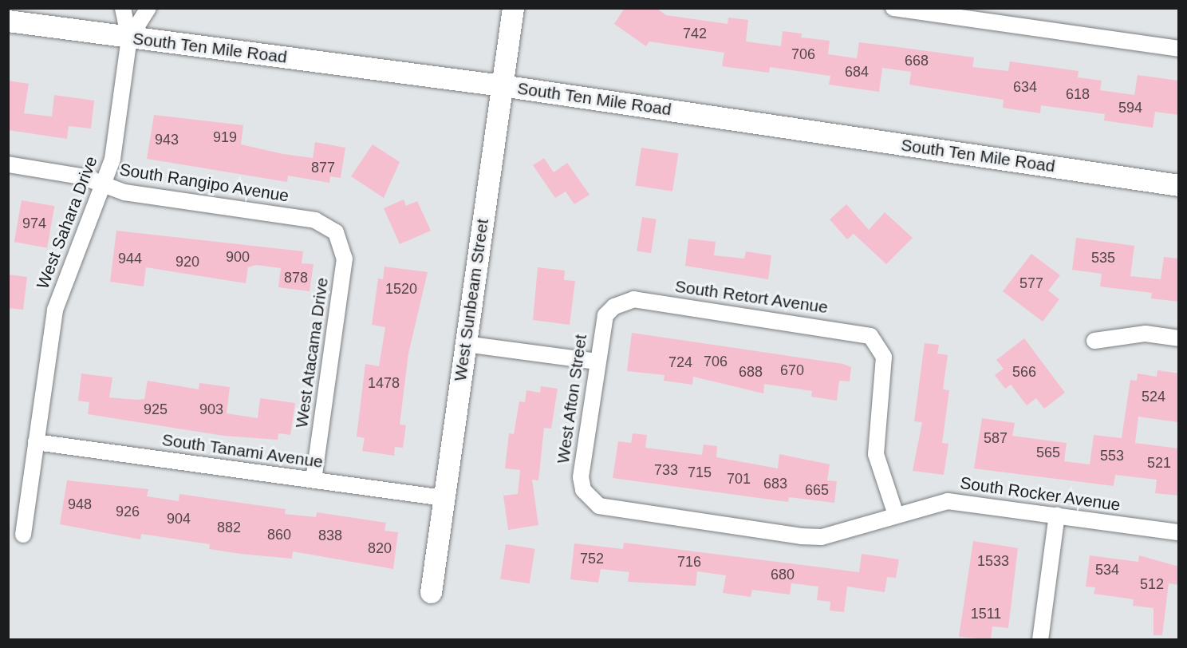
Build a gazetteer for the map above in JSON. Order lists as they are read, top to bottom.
{
  "streets": {
    "street": [
      "South Ten Mile Road",
      "South Rangipo Avenue",
      "West Sahara Drive",
      "South Retort Avenue",
      "West Sunbeam Street",
      "West Atacama Drive",
      "West Afton Street",
      "South Tanami Avenue",
      "South Rocker Avenue"
    ]
  },
  "crossings": [
    ["South Ten Mile Road", "West Sahara Drive"],
    ["South Ten Mile Road", "West Sunbeam Street"],
    ["South Rangipo Avenue", "West Sahara Drive"],
    ["South Rangipo Avenue", "West Atacama Drive"],
    ["West Sahara Drive", "South Tanami Avenue"],
    ["South Retort Avenue", "West Afton Street"],
    ["South Retort Avenue", "South Rocker Avenue"],
    ["West Sunbeam Street", "South Tanami Avenue"],
    ["West Atacama Drive", "South Tanami Avenue"],
    ["West Afton Street", "South Rocker Avenue"]
  ],
  "house_numbers": [
    "742",
    "706",
    "668",
    "684",
    "634",
    "618",
    "594",
    "919",
    "943",
    "877",
    "974",
    "900",
    "535",
    "944",
    "920",
    "878",
    "577",
    "1520",
    "706",
    "724",
    "670",
    "688",
    "566",
    "1478",
    "524",
    "925",
    "903",
    "587",
    "565",
    "553",
    "521",
    "733",
    "715",
    "701",
    "683",
    "665",
    "948",
    "926",
    "904",
    "882",
    "860",
    "838",
    "820",
    "752",
    "1533",
    "716",
    "534",
    "680",
    "512",
    "1511"
  ]
}
